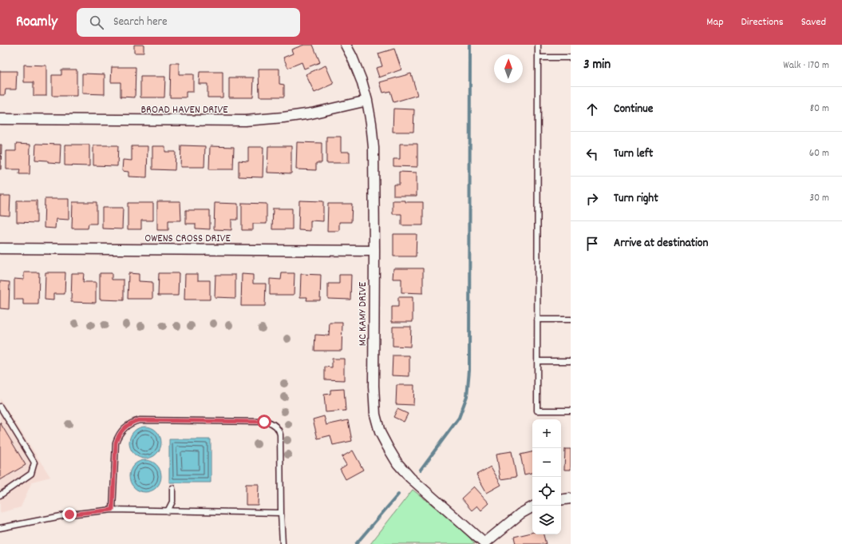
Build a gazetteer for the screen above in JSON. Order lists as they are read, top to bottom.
{
  "streets": {
    "street": ["BROAD HAVEN DRIVE", "OWENS CROSS DRIVE", "MC KAMY DRIVE"]
  },
  "crossings": [
    ["BROAD HAVEN DRIVE", "MC KAMY DRIVE"],
    ["OWENS CROSS DRIVE", "MC KAMY DRIVE"]
  ],
  "north": "top",
  "page": {
    "header": "Roamly",
    "search": "Search here",
    "nav": ["Map", "Directions", "Saved"],
    "heading": ["3 min", "Walk · 170 m"],
    "list": [
      ["Continue", "80 m"],
      ["Turn left", "60 m"],
      ["Turn right", "30 m"],
      "Arrive at destination"
    ],
    "map_buttons": ["+", "−"]
  }
}
